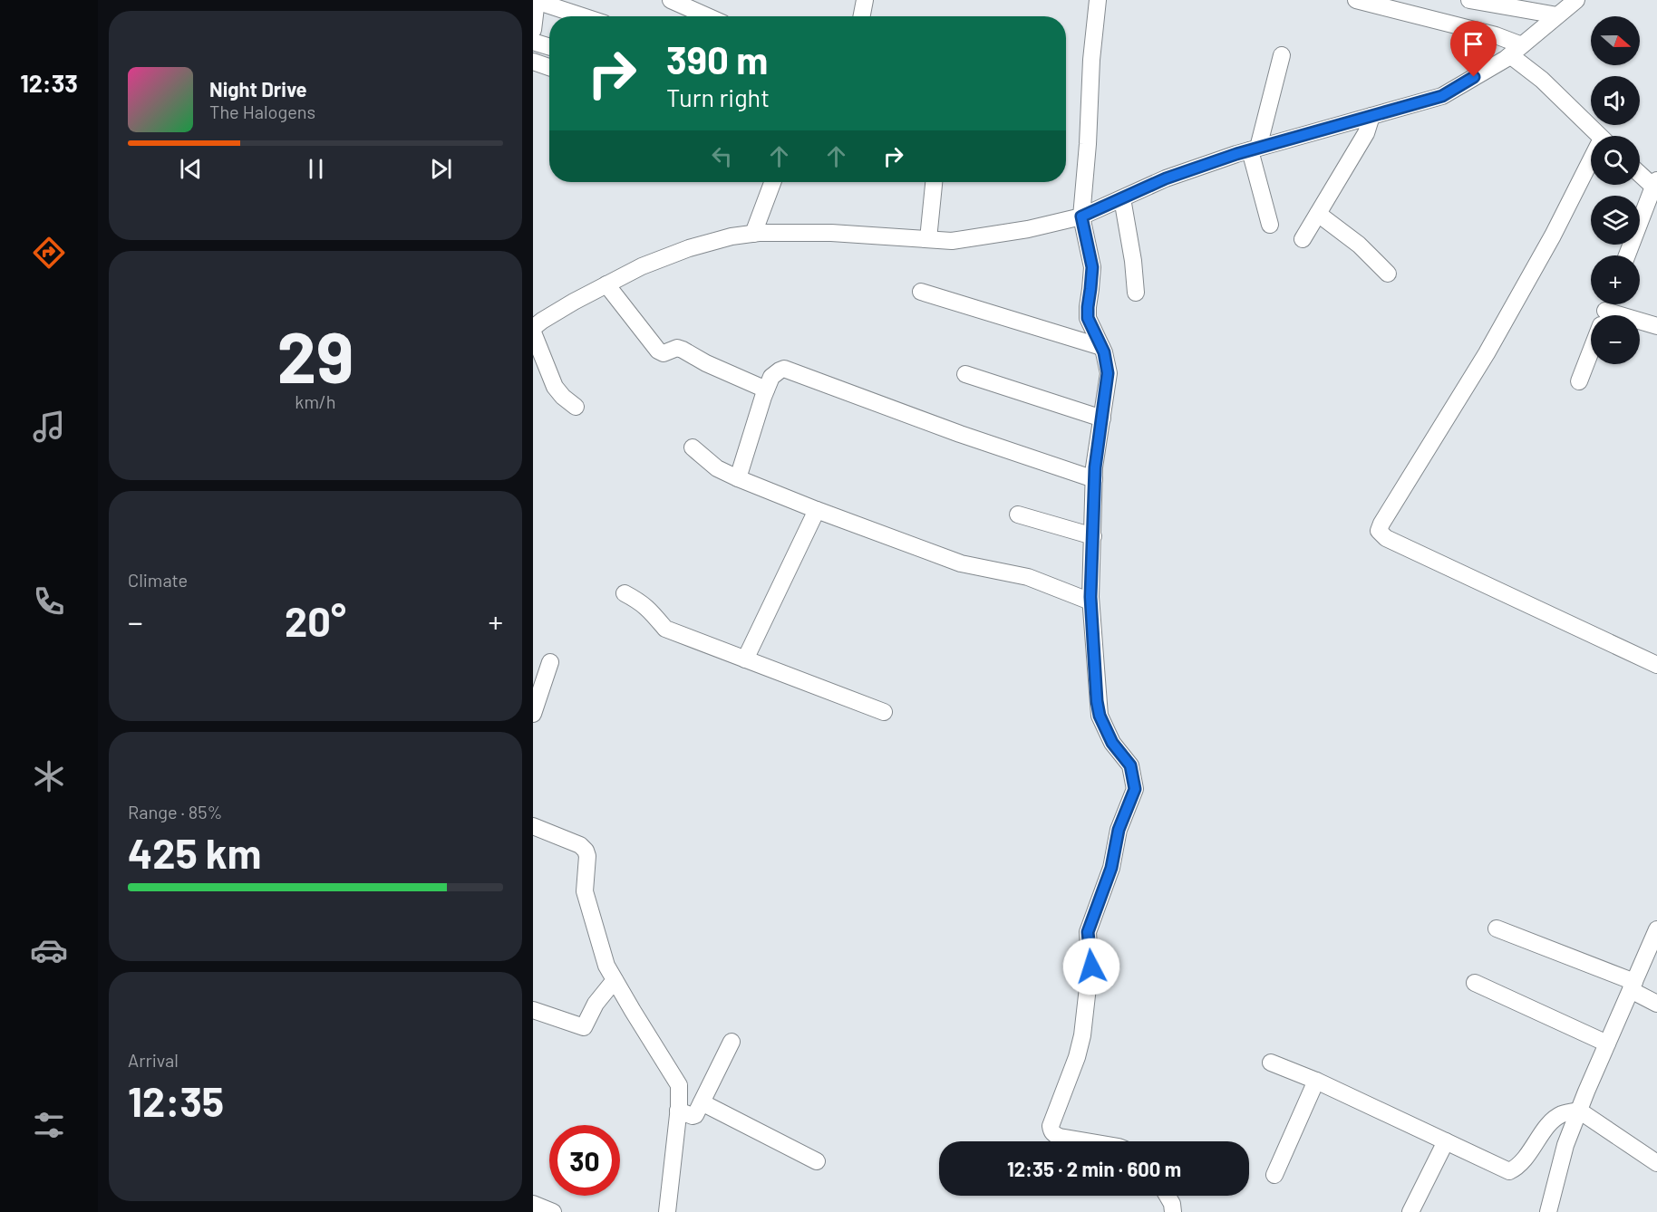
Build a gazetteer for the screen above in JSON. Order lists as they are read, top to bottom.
{
  "north": "right",
  "page": {
    "tabs": "12:33",
    "map_buttons": ["+", "−"],
    "turn": ["390 m", "Turn right"],
    "song": ["Night Drive", "The Halogens"],
    "tile": [
      ["29", "km/h"],
      "Climate",
      ["Range · 85%", "425 km"],
      ["Arrival", "12:35"]
    ],
    "heat": ["−", "20°", "+"],
    "limit": "30",
    "trip": "12:35 · 2 min · 600 m"
  }
}
